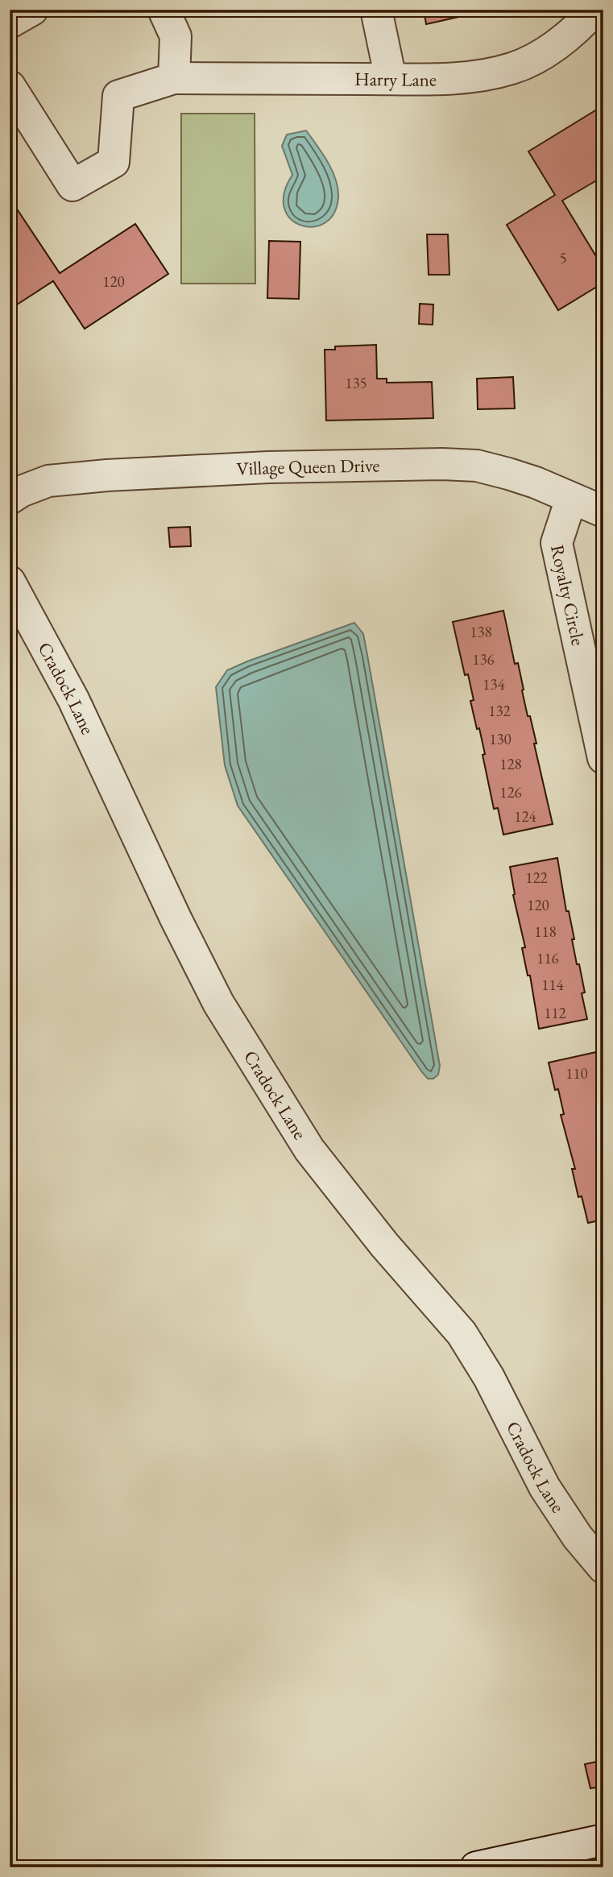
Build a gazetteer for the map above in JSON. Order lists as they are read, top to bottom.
{
  "streets": {
    "street": [
      "Harry Lane",
      "Village Queen Drive",
      "Royalty Circle",
      "Cradock Lane"
    ]
  },
  "crossings": [
    ["Village Queen Drive", "Royalty Circle"]
  ],
  "house_numbers": [
    "5",
    "120",
    "135",
    "138",
    "136",
    "134",
    "132",
    "130",
    "128",
    "126",
    "124",
    "122",
    "120",
    "118",
    "116",
    "114",
    "112",
    "110"
  ]
}
